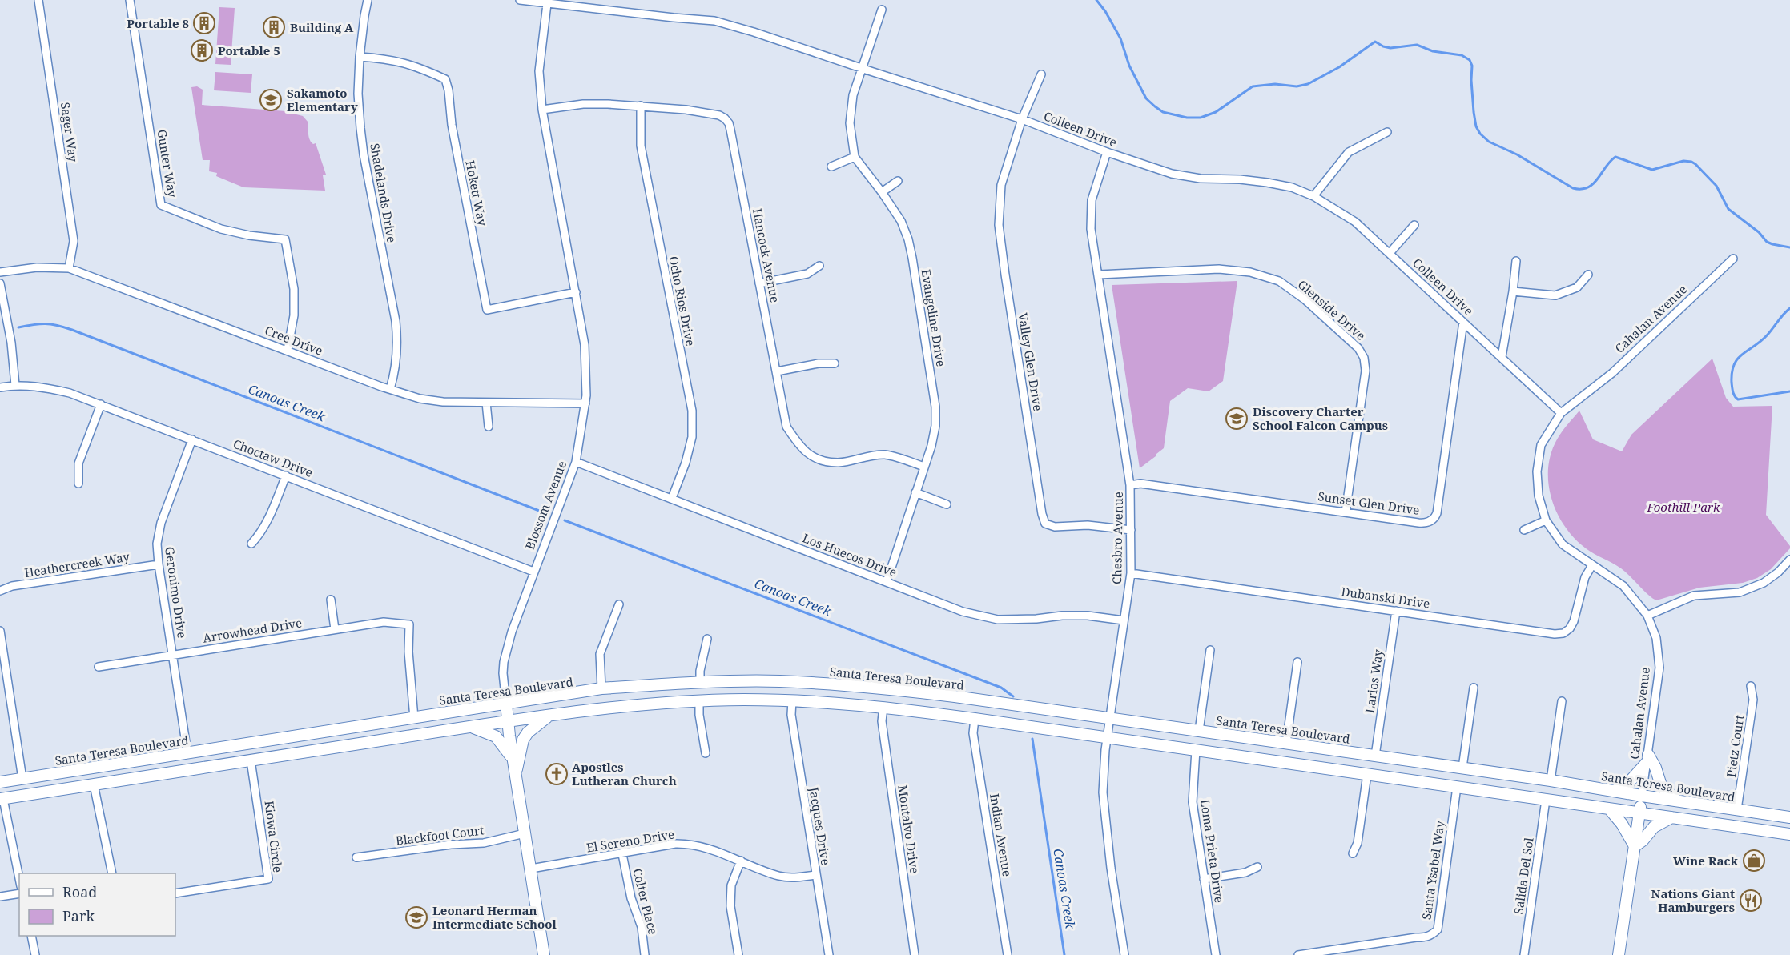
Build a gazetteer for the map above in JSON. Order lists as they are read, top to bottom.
{
  "streets": {
    "main road": ["Cahalan Avenue", "Blossom Avenue", "Santa Teresa Boulevard"],
    "street": [
      "Colleen Drive",
      "Sager Way",
      "Gunter Way",
      "Shadelands Drive",
      "Hokett Way",
      "Hancock Avenue",
      "Ocho Rios Drive",
      "Glenside Drive",
      "Evangeline Drive",
      "Cree Drive",
      "Valley Glen Drive",
      "Choctaw Drive",
      "Sunset Glen Drive",
      "Chesbro Avenue",
      "Los Huecos Drive",
      "Heathercreek Way",
      "Geronimo Drive",
      "Dubanski Drive",
      "Arrowhead Drive",
      "Larios Way",
      "Pietz Court",
      "Jacques Drive",
      "Montalvo Drive",
      "Blackfoot Court",
      "Indian Avenue",
      "Kiowa Circle",
      "El Sereno Drive",
      "Loma Prieta Drive",
      "Santa Ysabel Way",
      "Salida Del Sol",
      "Colter Place"
    ]
  },
  "crossings": [
    ["Colleen Drive", "Evangeline Drive"],
    ["Colleen Drive", "Cahalan Avenue"],
    ["Colleen Drive", "Valley Glen Drive"],
    ["Colleen Drive", "Sunset Glen Drive"],
    ["Colleen Drive", "Blossom Avenue"],
    ["Colleen Drive", "Chesbro Avenue"],
    ["Sager Way", "Cree Drive"],
    ["Gunter Way", "Cree Drive"],
    ["Shadelands Drive", "Hokett Way"],
    ["Shadelands Drive", "Cree Drive"],
    ["Hokett Way", "Blossom Avenue"],
    ["Hancock Avenue", "Ocho Rios Drive"],
    ["Hancock Avenue", "Evangeline Drive"],
    ["Hancock Avenue", "Blossom Avenue"],
    ["Ocho Rios Drive", "Los Huecos Drive"],
    ["Glenside Drive", "Sunset Glen Drive"],
    ["Glenside Drive", "Chesbro Avenue"],
    ["Evangeline Drive", "Los Huecos Drive"],
    ["Cahalan Avenue", "Dubanski Drive"],
    ["Cahalan Avenue", "Santa Teresa Boulevard"],
    ["Cree Drive", "Blossom Avenue"],
    ["Valley Glen Drive", "Chesbro Avenue"],
    ["Choctaw Drive", "Blossom Avenue"],
    ["Choctaw Drive", "Geronimo Drive"],
    ["Sunset Glen Drive", "Chesbro Avenue"],
    ["Blossom Avenue", "Los Huecos Drive"],
    ["Blossom Avenue", "Santa Teresa Boulevard"],
    ["Blossom Avenue", "Blackfoot Court"],
    ["Blossom Avenue", "El Sereno Drive"],
    ["Chesbro Avenue", "Los Huecos Drive"],
    ["Chesbro Avenue", "Dubanski Drive"],
    ["Chesbro Avenue", "Santa Teresa Boulevard"],
    ["Heathercreek Way", "Geronimo Drive"],
    ["Geronimo Drive", "Arrowhead Drive"],
    ["Geronimo Drive", "Santa Teresa Boulevard"],
    ["Dubanski Drive", "Larios Way"],
    ["Arrowhead Drive", "Santa Teresa Boulevard"],
    ["Santa Teresa Boulevard", "Larios Way"],
    ["Santa Teresa Boulevard", "Pietz Court"],
    ["Jacques Drive", "El Sereno Drive"],
    ["El Sereno Drive", "Colter Place"]
  ],
  "water": ["Canoas Creek"],
  "parks": ["Foothill Park"],
  "places": {
    "building": ["Portable 8", "Building A", "Portable 5"],
    "school or university": ["Sakamoto Elementary", "Discovery Charter School Falcon Campus", "Leonard Herman Intermediate School"],
    "church": ["Apostles Lutheran Church"],
    "shop": ["Wine Rack"],
    "restaurant": ["Nations Giant Hamburgers"]
  },
  "legend": ["Road", "Park"]
}
